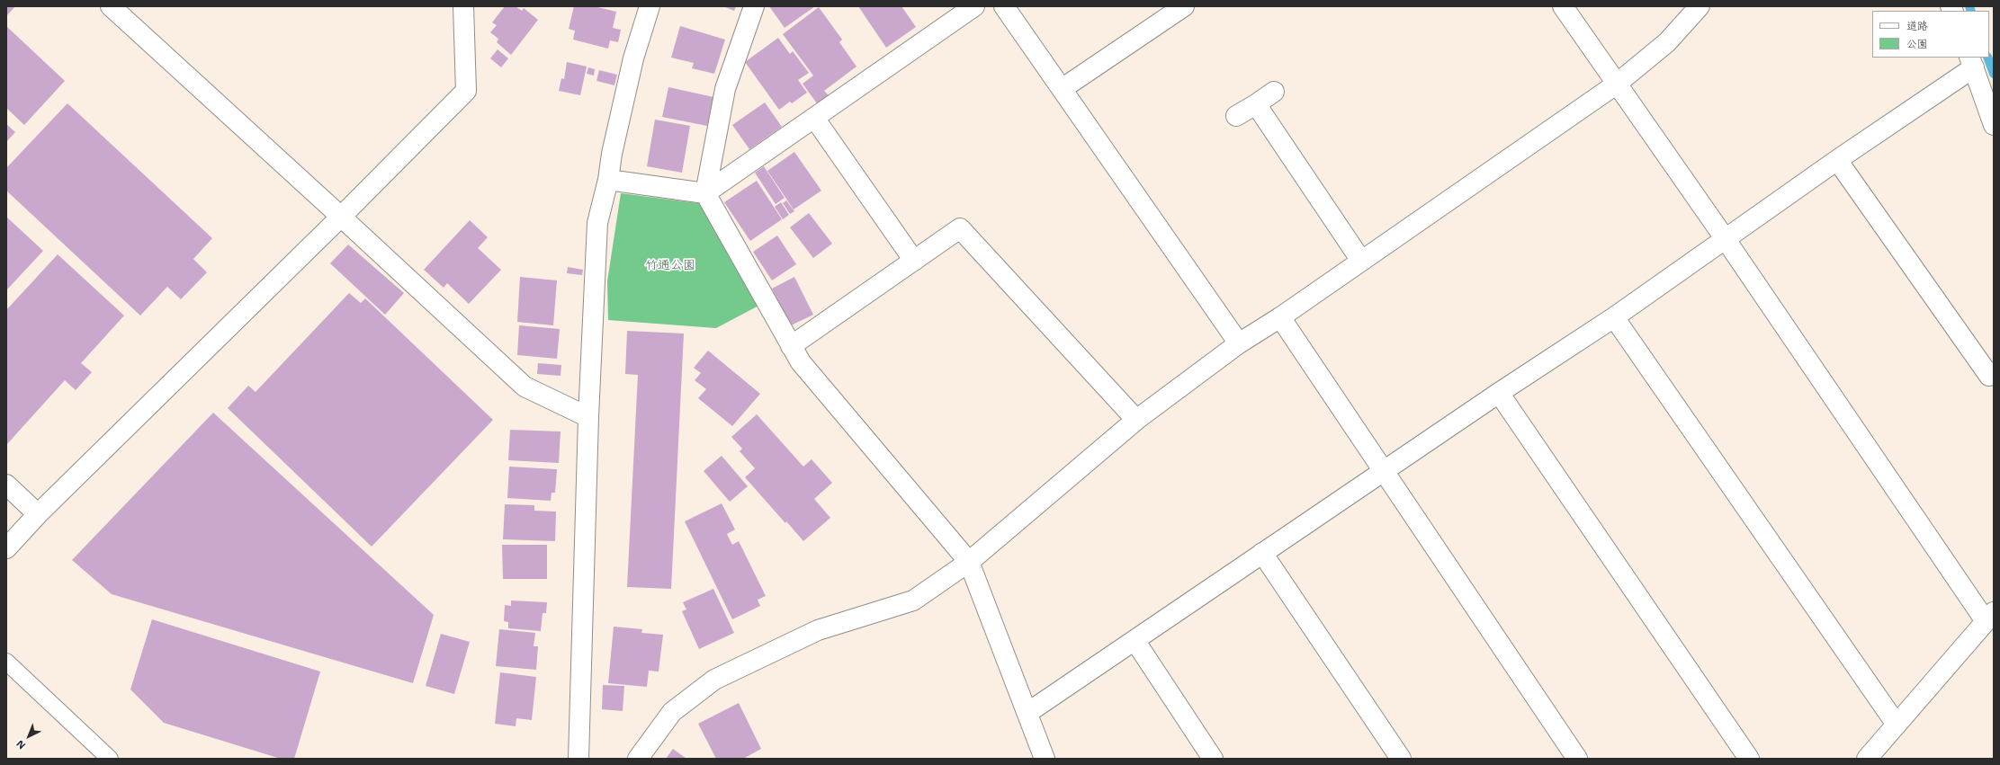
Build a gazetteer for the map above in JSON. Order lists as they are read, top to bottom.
{
  "parks": ["竹通公園"],
  "legend": ["道路", "公園"],
  "north": "bottom left"
}
